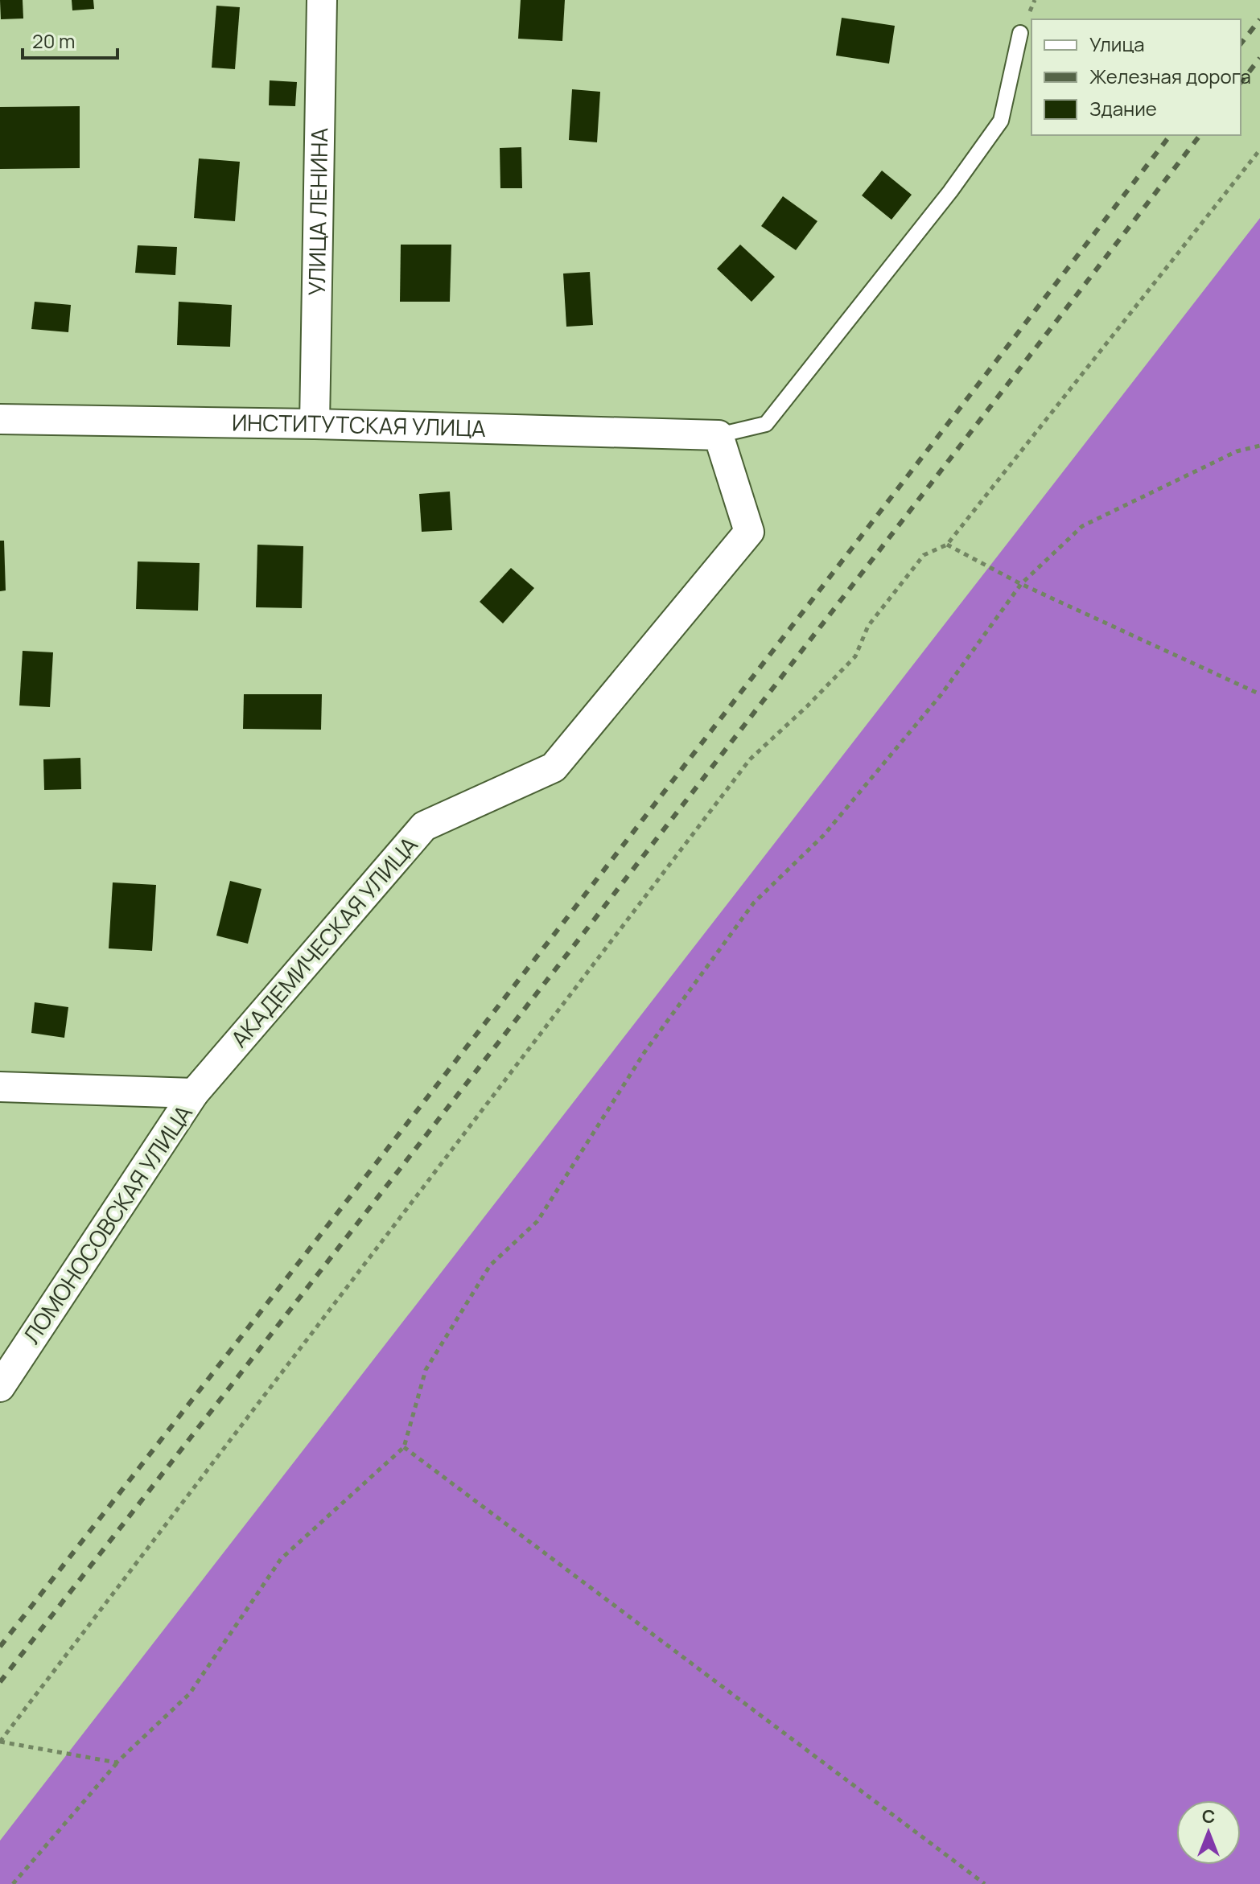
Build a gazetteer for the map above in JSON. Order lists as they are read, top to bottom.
{
  "streets": {
    "street": [
      "УЛИЦА ЛЕНИНА",
      "ИНСТИТУТСКАЯ УЛИЦА",
      "АКАДЕМИЧЕСКАЯ УЛИЦА",
      "ЛОМОНОСОВСКАЯ УЛИЦА"
    ]
  },
  "crossings": [
    ["УЛИЦА ЛЕНИНА", "ИНСТИТУТСКАЯ УЛИЦА"],
    ["ИНСТИТУТСКАЯ УЛИЦА", "АКАДЕМИЧЕСКАЯ УЛИЦА"],
    ["АКАДЕМИЧЕСКАЯ УЛИЦА", "ЛОМОНОСОВСКАЯ УЛИЦА"]
  ],
  "legend": ["Улица", "Железная дорога", "Здание"],
  "scale_bar": "20 m",
  "north": "top"
}
